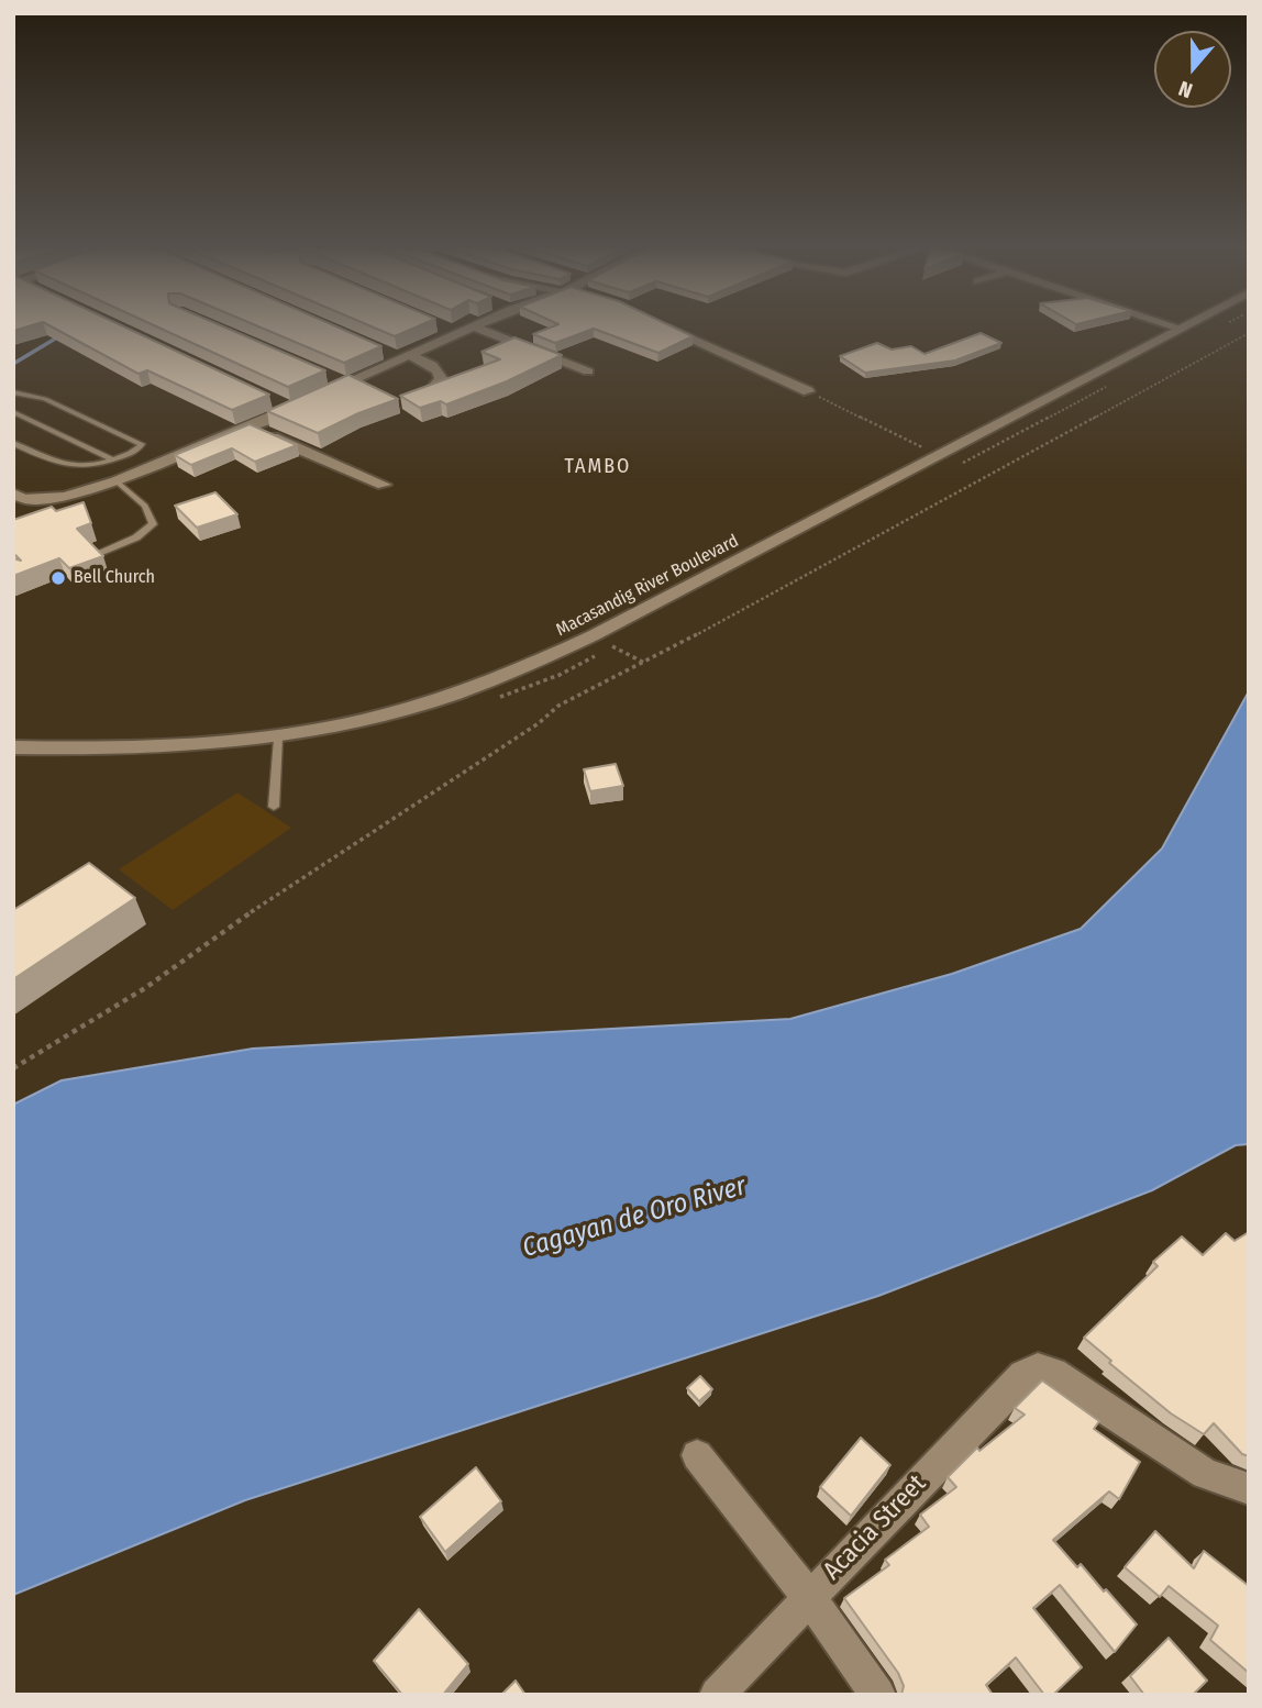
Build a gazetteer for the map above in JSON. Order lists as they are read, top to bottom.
{
  "streets": {
    "street": ["Macasandig River Boulevard", "Acacia Street"]
  },
  "districts": ["TAMBO"],
  "water": ["Cagayan de Oro River"],
  "places": ["Bell Church"],
  "north": "bottom"
}
